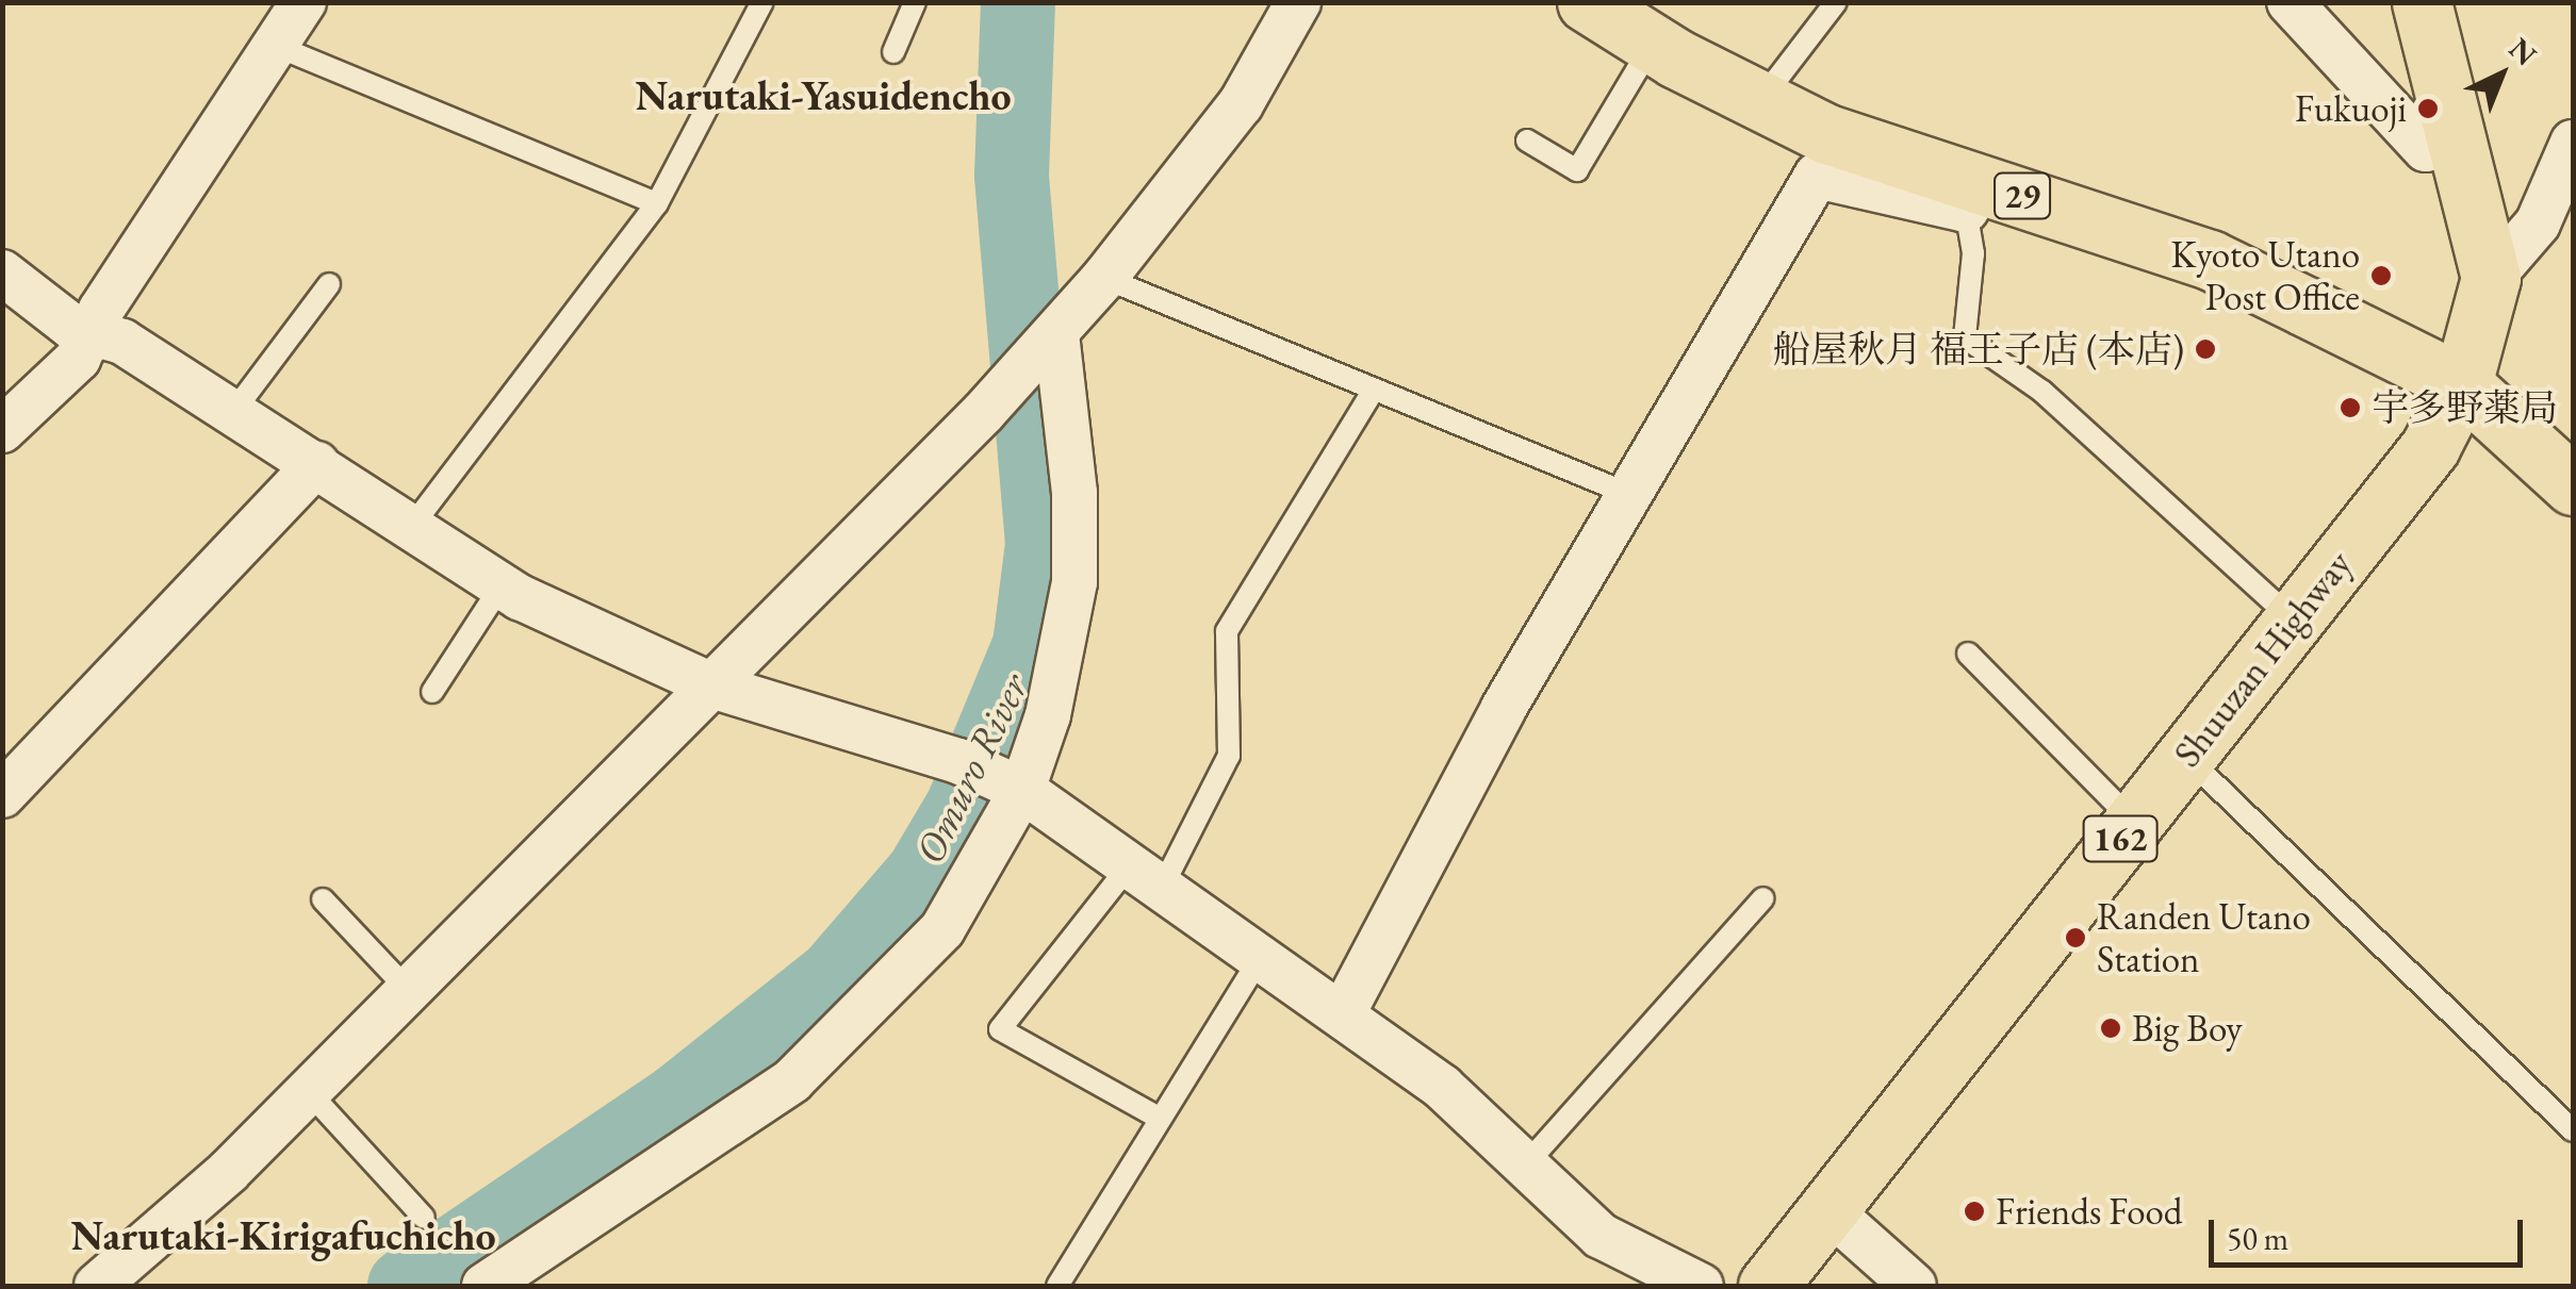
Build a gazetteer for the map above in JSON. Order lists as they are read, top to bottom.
{
  "streets": {
    "main road": ["29", "Shuuzan Highway", "162"]
  },
  "crossings": [
    ["29", "Shuuzan Highway"]
  ],
  "districts": ["Narutaki-Yasuidencho", "Narutaki-Kirigafuchicho"],
  "water": ["Omuro River"],
  "places": [
    "Fukuoji",
    "Kyoto Utano Post Office",
    "船屋秋月 福王子店 (本店)",
    "宇多野薬局",
    "Randen Utano Station",
    "Big Boy",
    "Friends Food"
  ],
  "scale_bar": "50 m",
  "north": "top right"
}
